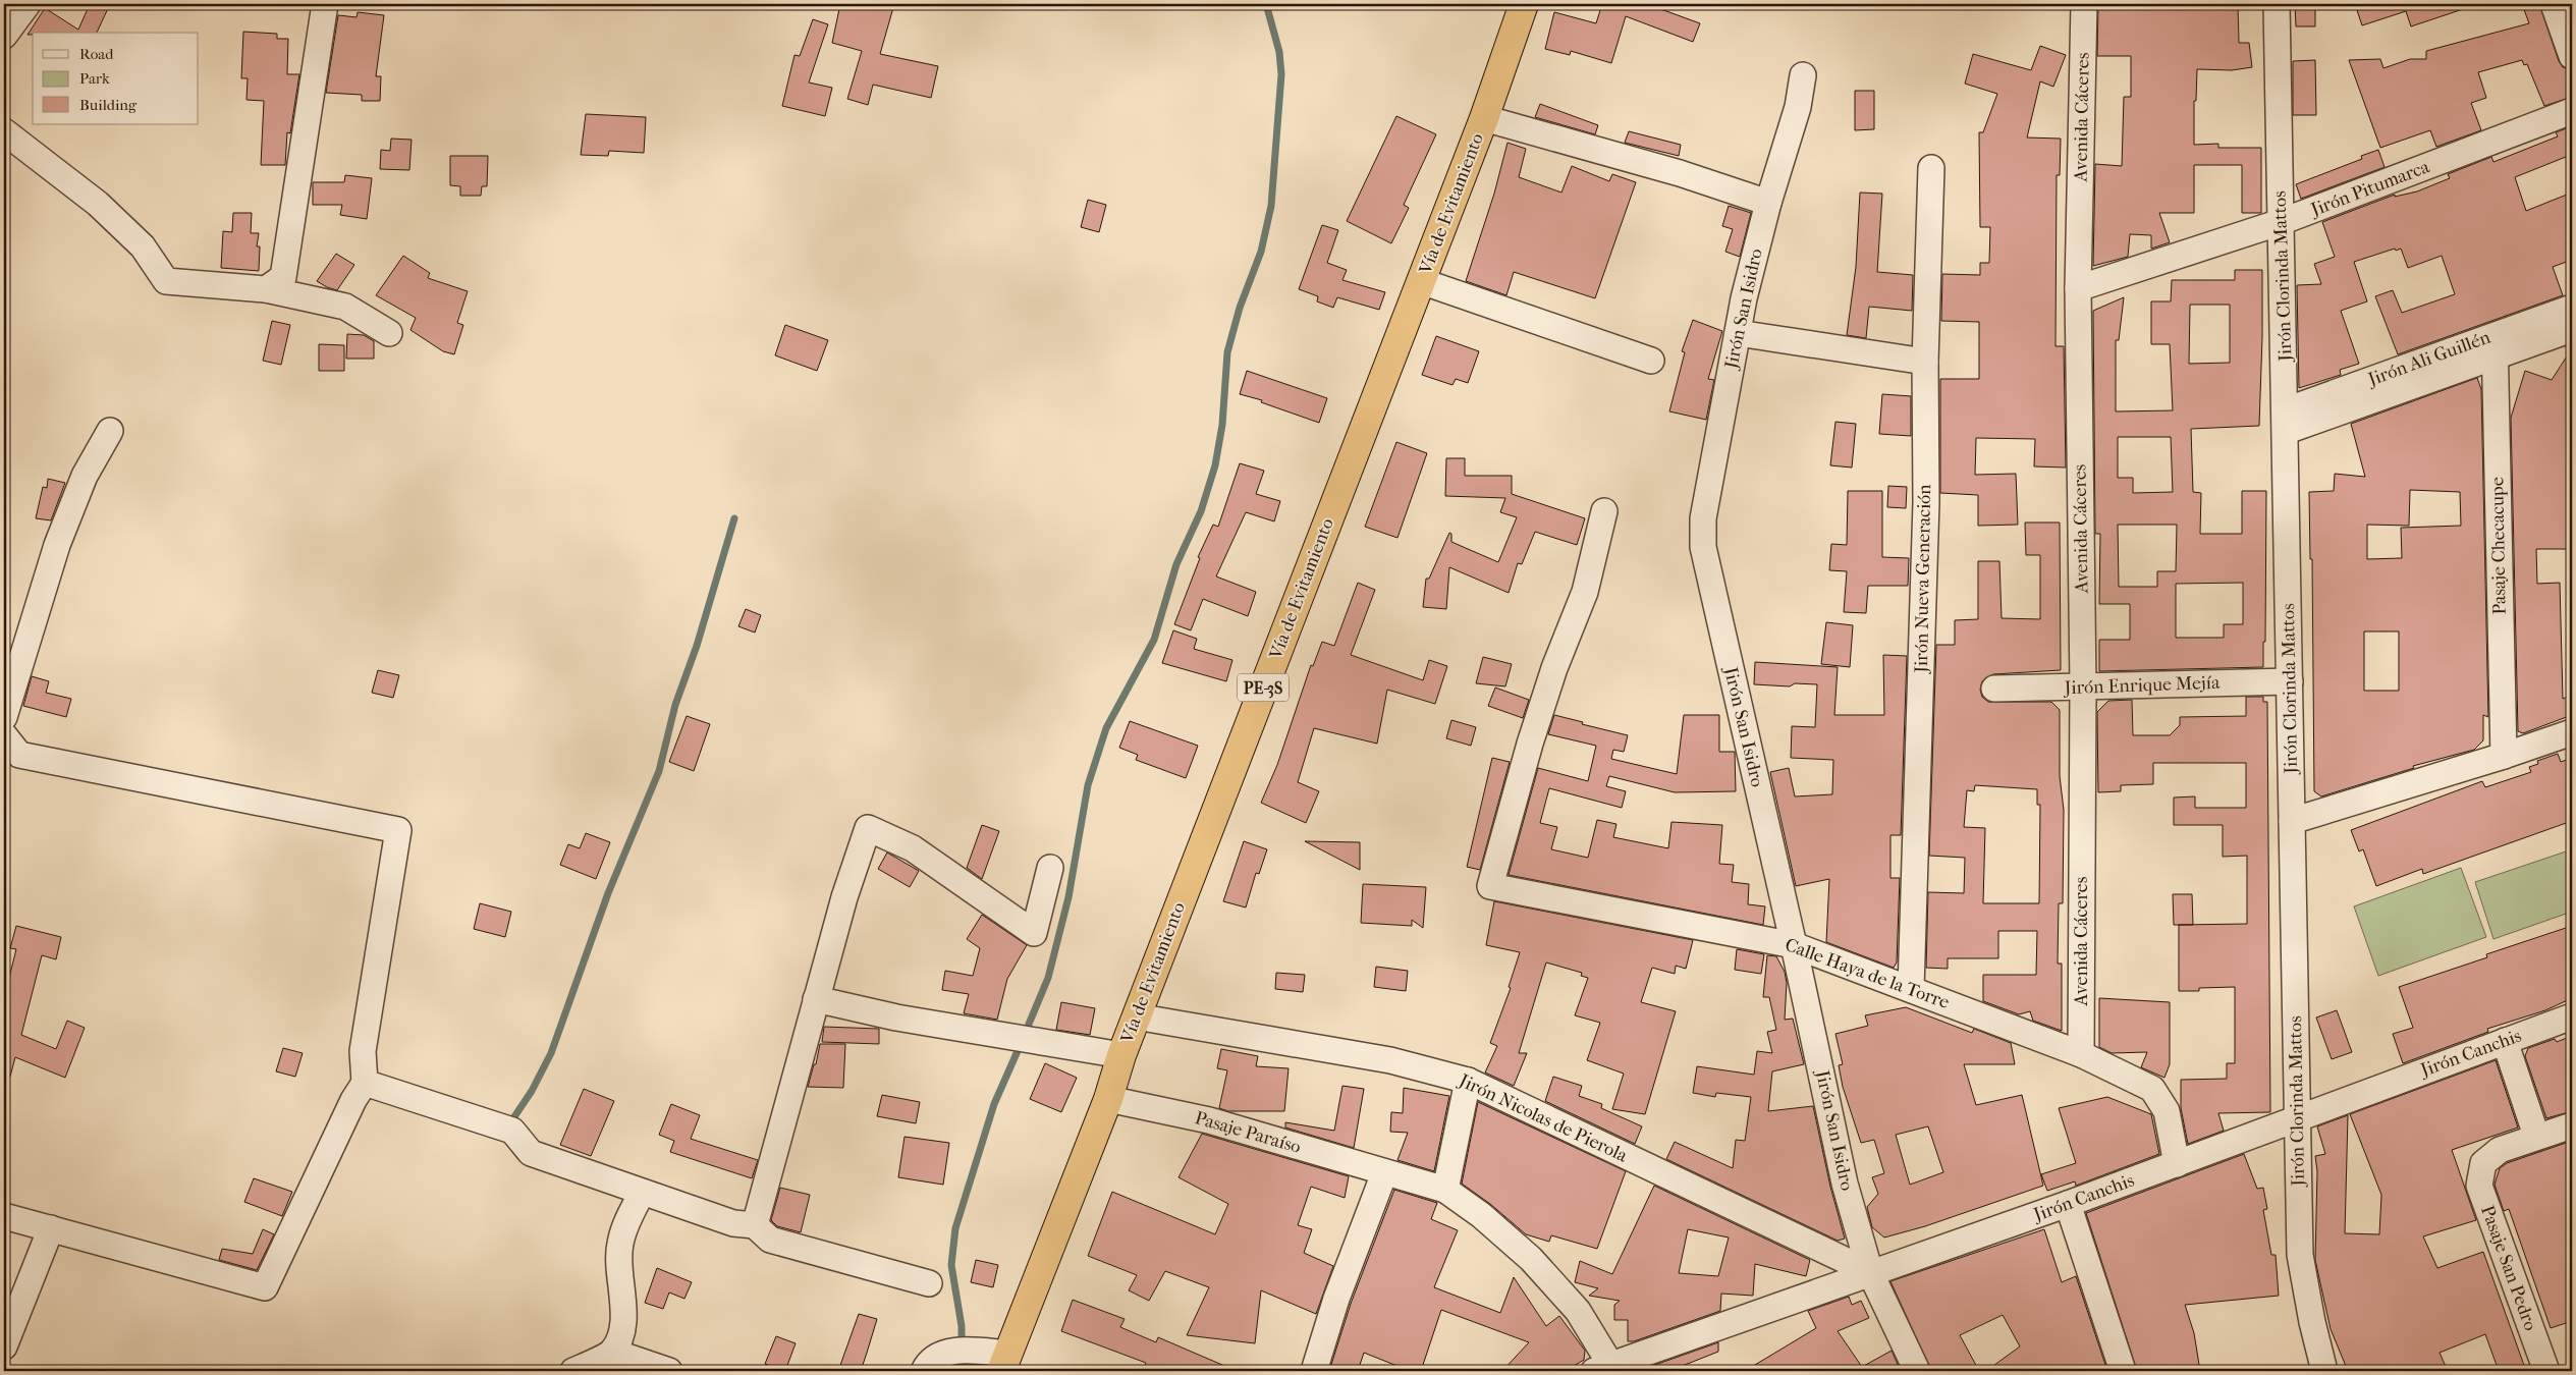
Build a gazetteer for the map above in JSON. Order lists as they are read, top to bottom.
{
  "streets": {
    "highway": ["Vía de Evitamiento", "PE-3S"],
    "street": [
      "Avenida Cáceres",
      "Jirón Pitumarca",
      "Jirón Clorinda Mattos",
      "Jirón San Isidro",
      "Jirón Ali Guillén",
      "Pasaje Checacupe",
      "Jirón Nueva Generación",
      "Jirón Enrique Mejía",
      "Calle Haya de la Torre",
      "Jirón Canchis",
      "Jirón Nicolas de Pierola",
      "Pasaje Paraíso",
      "Pasaje San Pedro"
    ]
  },
  "crossings": [
    ["Avenida Cáceres", "Jirón Pitumarca"],
    ["Avenida Cáceres", "Jirón Enrique Mejía"],
    ["Avenida Cáceres", "Calle Haya de la Torre"],
    ["Jirón Pitumarca", "Jirón Clorinda Mattos"],
    ["Vía de Evitamiento", "Jirón Nicolas de Pierola"],
    ["Vía de Evitamiento", "Pasaje Paraíso"],
    ["Jirón Clorinda Mattos", "Jirón Ali Guillén"],
    ["Jirón Clorinda Mattos", "Jirón Enrique Mejía"],
    ["Jirón Clorinda Mattos", "Jirón Canchis"],
    ["Jirón San Isidro", "Calle Haya de la Torre"],
    ["Jirón San Isidro", "Jirón Canchis"],
    ["Jirón San Isidro", "Jirón Nicolas de Pierola"],
    ["Jirón Ali Guillén", "Pasaje Checacupe"],
    ["Jirón Nueva Generación", "Calle Haya de la Torre"],
    ["Calle Haya de la Torre", "Jirón Canchis"],
    ["Jirón Canchis", "Jirón Nicolas de Pierola"]
  ],
  "legend": ["Road", "Park", "Building"]
}
